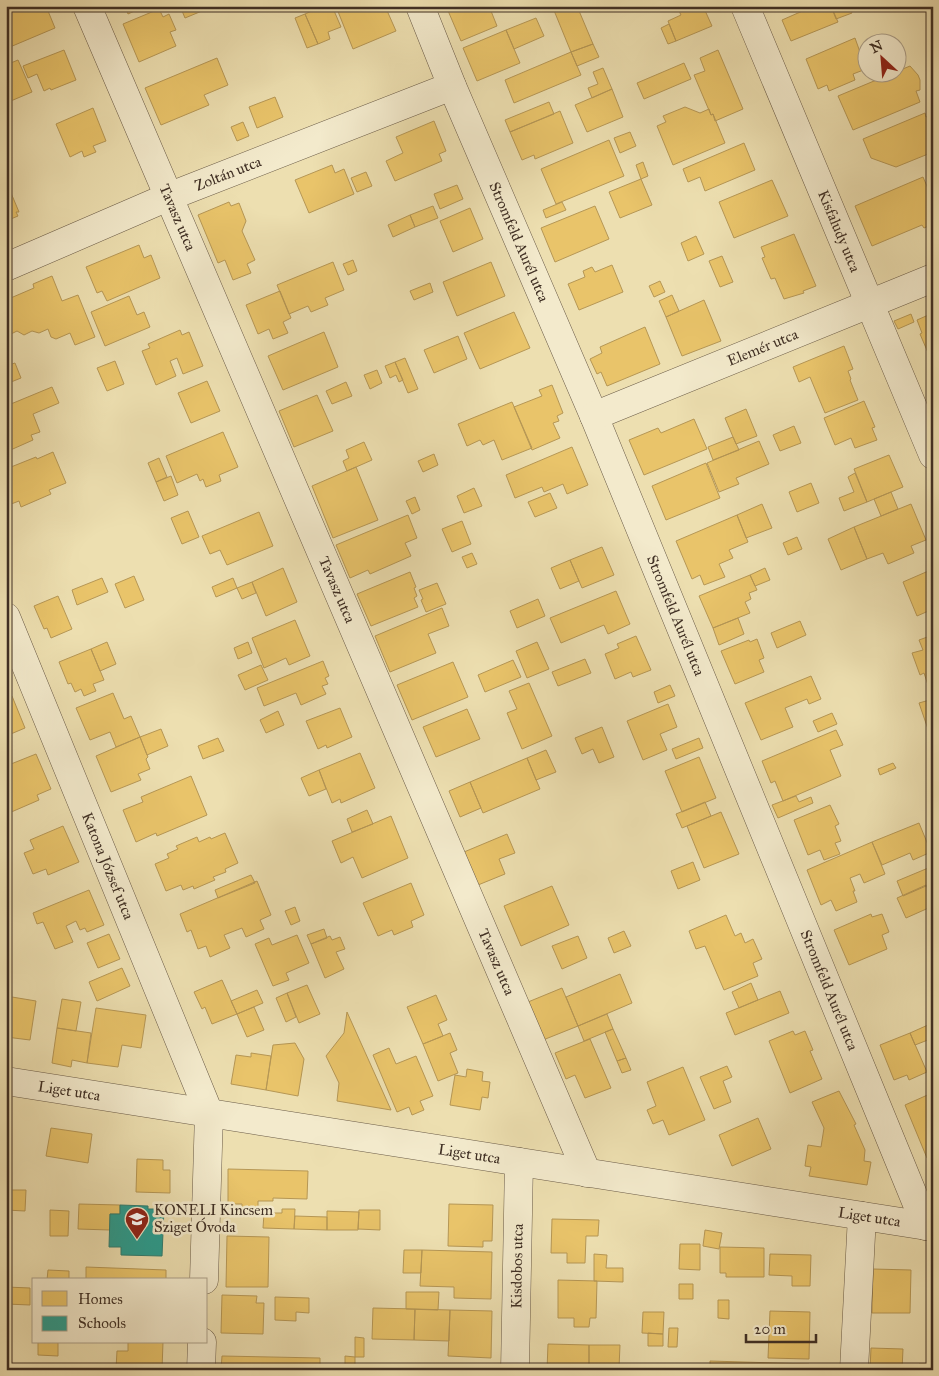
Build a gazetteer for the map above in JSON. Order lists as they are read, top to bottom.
{
  "streets": {
    "street": [
      "Zoltán utca",
      "Tavasz utca",
      "Kisfaludy utca",
      "Stromfeld Aurél utca",
      "Elemér utca",
      "Katona József utca",
      "Liget utca",
      "Kisdobos utca"
    ]
  },
  "crossings": [
    ["Zoltán utca", "Tavasz utca"],
    ["Zoltán utca", "Stromfeld Aurél utca"],
    ["Tavasz utca", "Liget utca"],
    ["Kisfaludy utca", "Elemér utca"],
    ["Stromfeld Aurél utca", "Elemér utca"],
    ["Stromfeld Aurél utca", "Liget utca"],
    ["Katona József utca", "Liget utca"],
    ["Liget utca", "Kisdobos utca"]
  ],
  "places": {
    "school or university": ["KONELI Kincsem Sziget Óvoda"]
  },
  "legend": ["Homes", "Schools"],
  "scale_bar": "20 m",
  "north": "top left"
}
